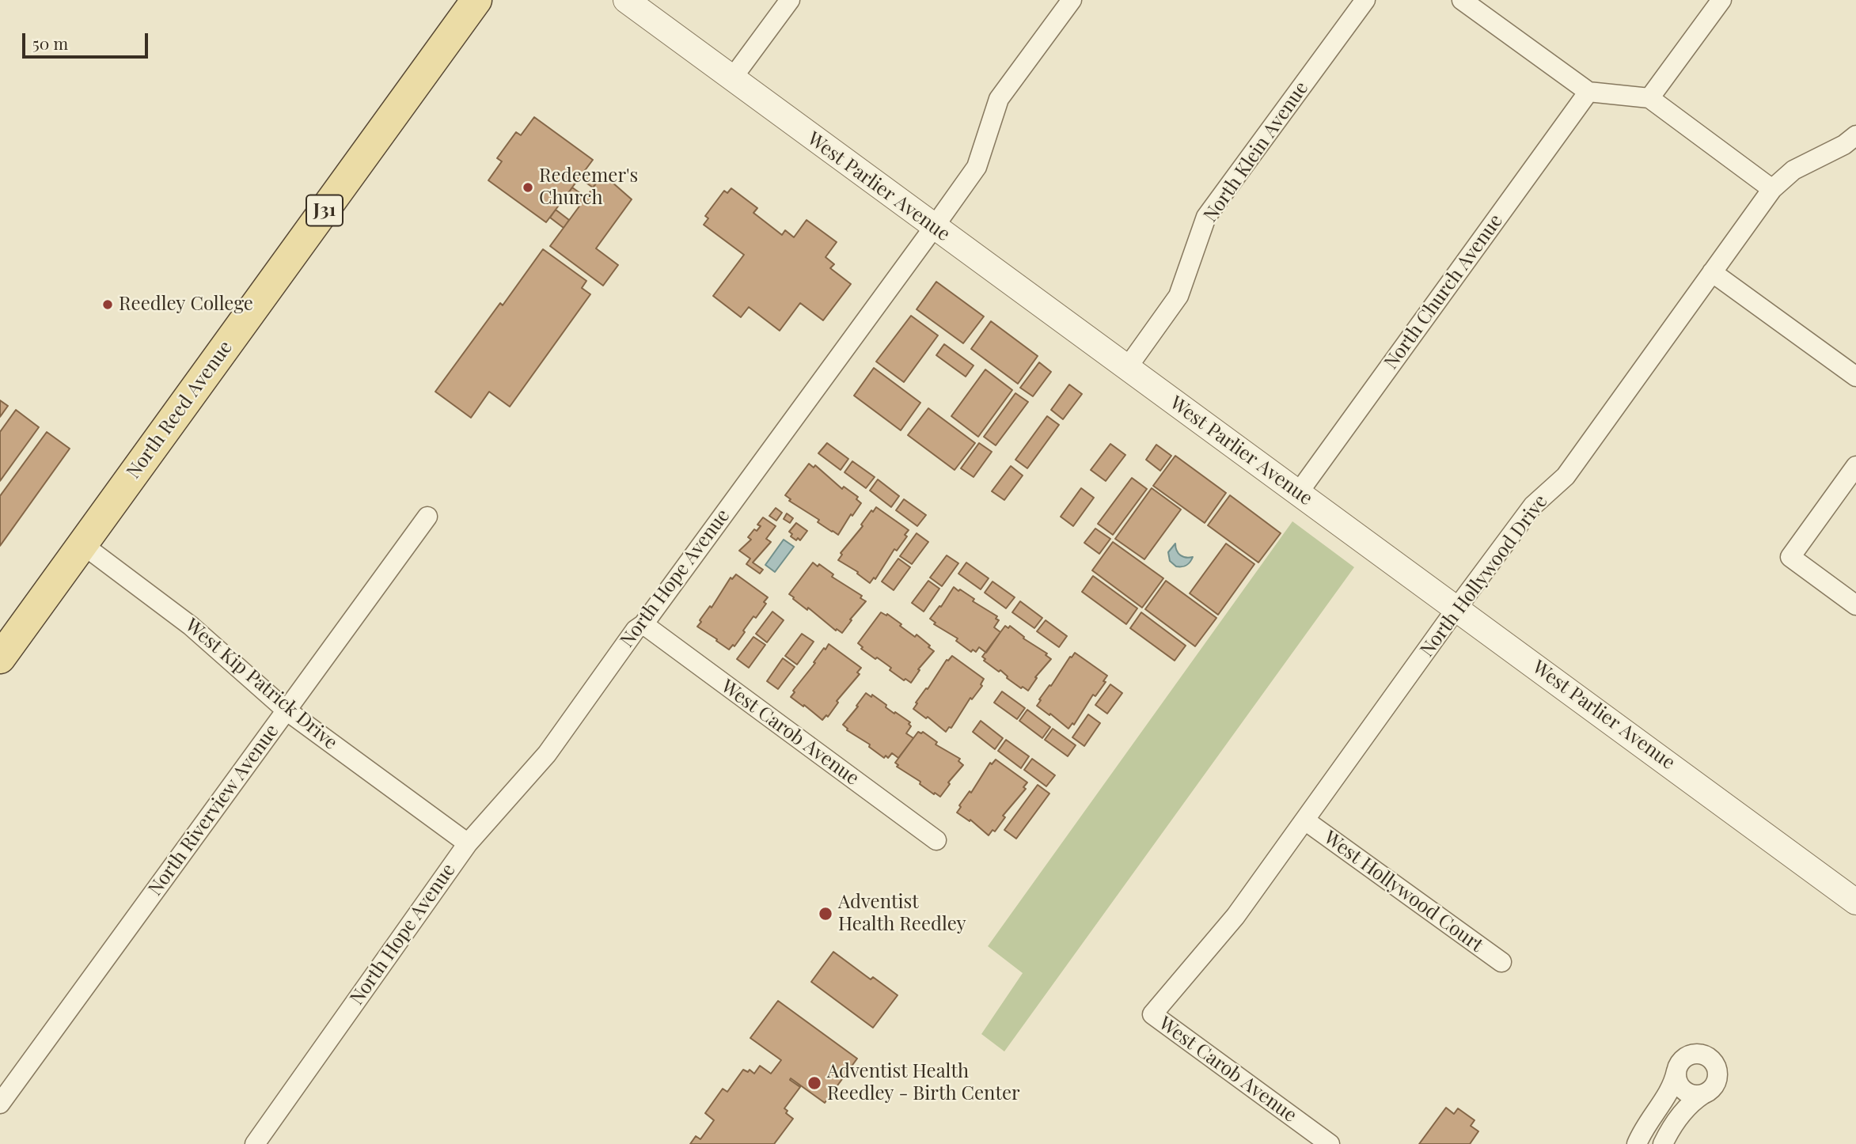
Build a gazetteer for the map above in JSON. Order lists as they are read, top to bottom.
{
  "streets": {
    "main road": ["J31", "North Reed Avenue"],
    "street": [
      "North Klein Avenue",
      "West Parlier Avenue",
      "North Church Avenue",
      "North Hollywood Drive",
      "North Hope Avenue",
      "West Kip Patrick Drive",
      "West Carob Avenue",
      "North Riverview Avenue",
      "West Hollywood Court"
    ]
  },
  "crossings": [
    ["North Klein Avenue", "West Parlier Avenue"],
    ["West Parlier Avenue", "North Church Avenue"],
    ["West Parlier Avenue", "North Hollywood Drive"],
    ["West Parlier Avenue", "North Hope Avenue"],
    ["North Reed Avenue", "West Kip Patrick Drive"],
    ["North Hollywood Drive", "West Carob Avenue"],
    ["North Hollywood Drive", "West Hollywood Court"],
    ["North Hope Avenue", "West Kip Patrick Drive"],
    ["North Hope Avenue", "West Carob Avenue"],
    ["West Kip Patrick Drive", "North Riverview Avenue"]
  ],
  "places": [
    "Redeemer's Church",
    "Reedley College",
    "Adventist Health Reedley",
    "Adventist Health Reedley - Birth Center"
  ],
  "scale_bar": "50 m"
}
